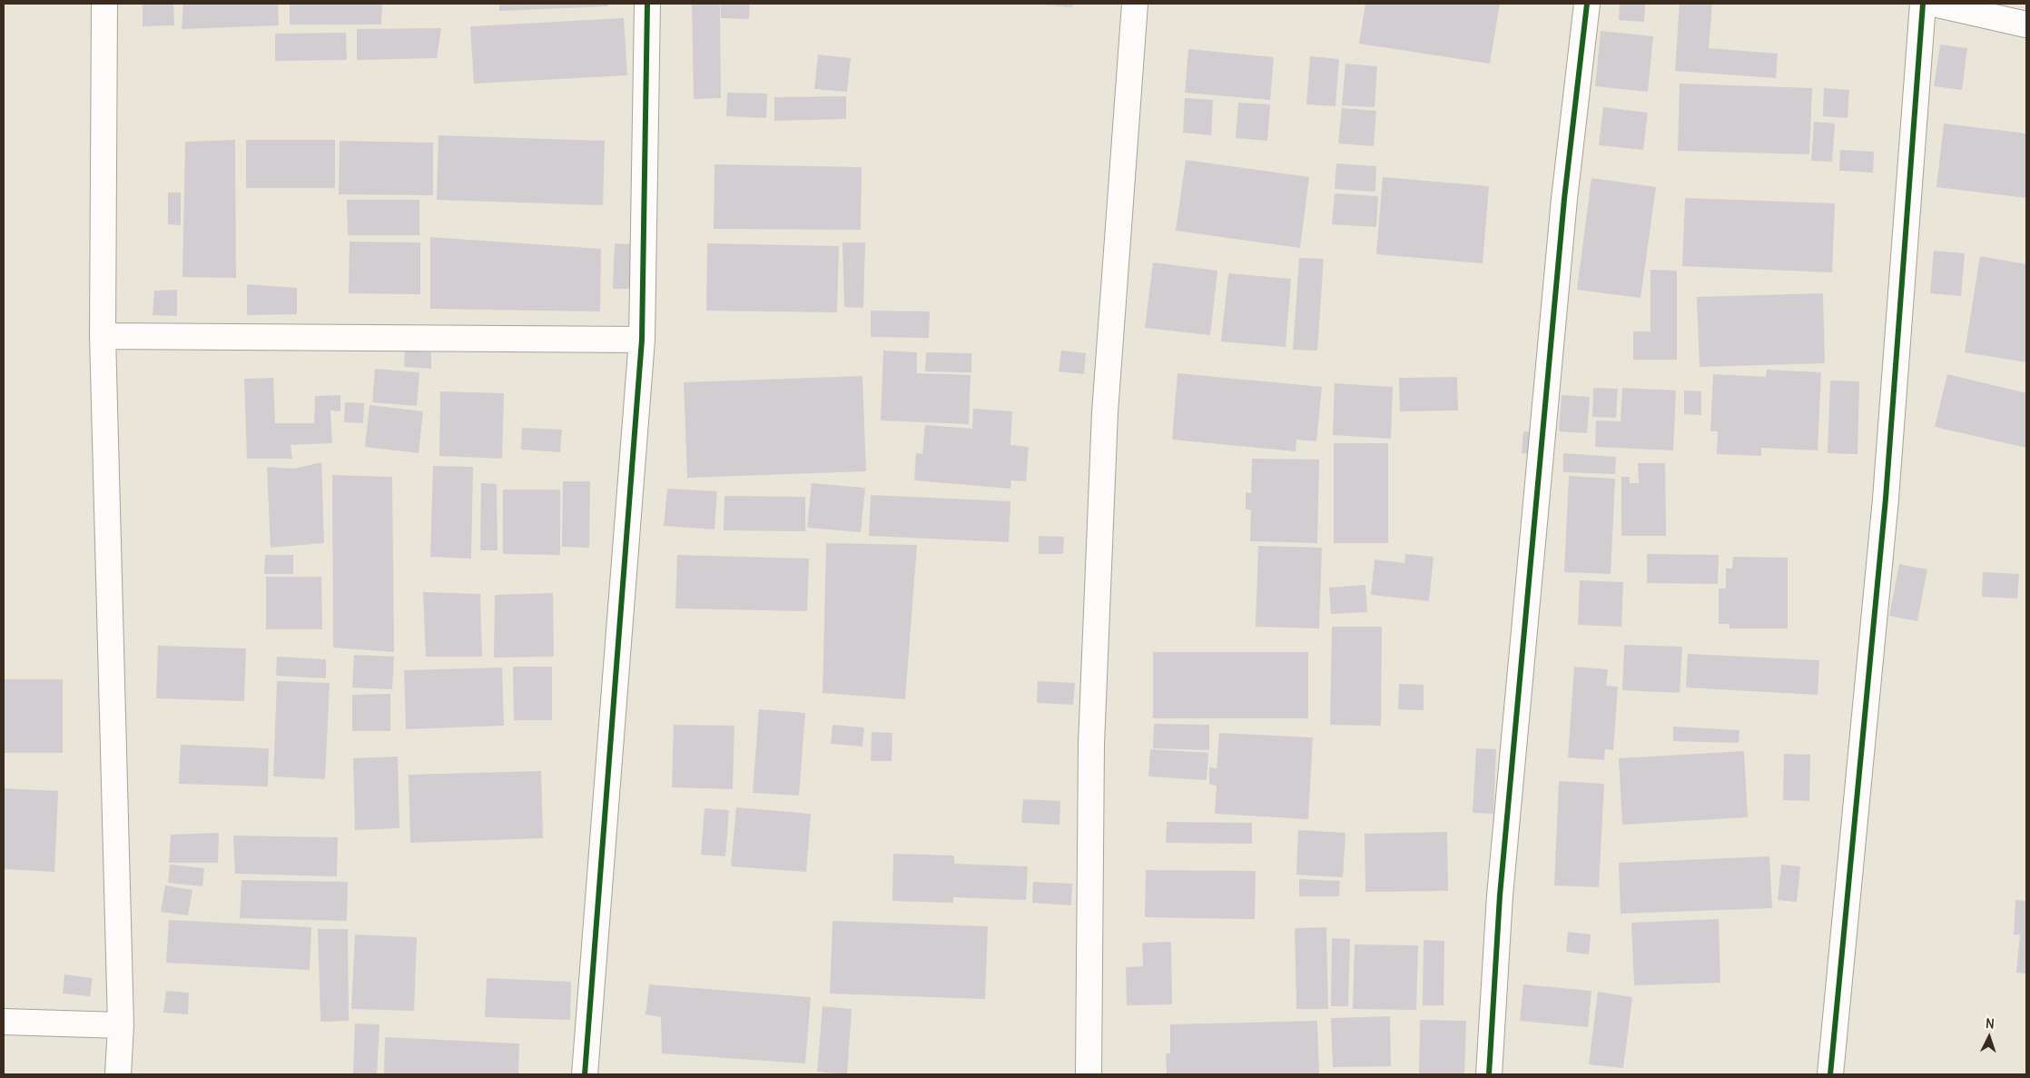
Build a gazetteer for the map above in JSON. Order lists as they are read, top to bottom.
{
  "north": "top"
}
